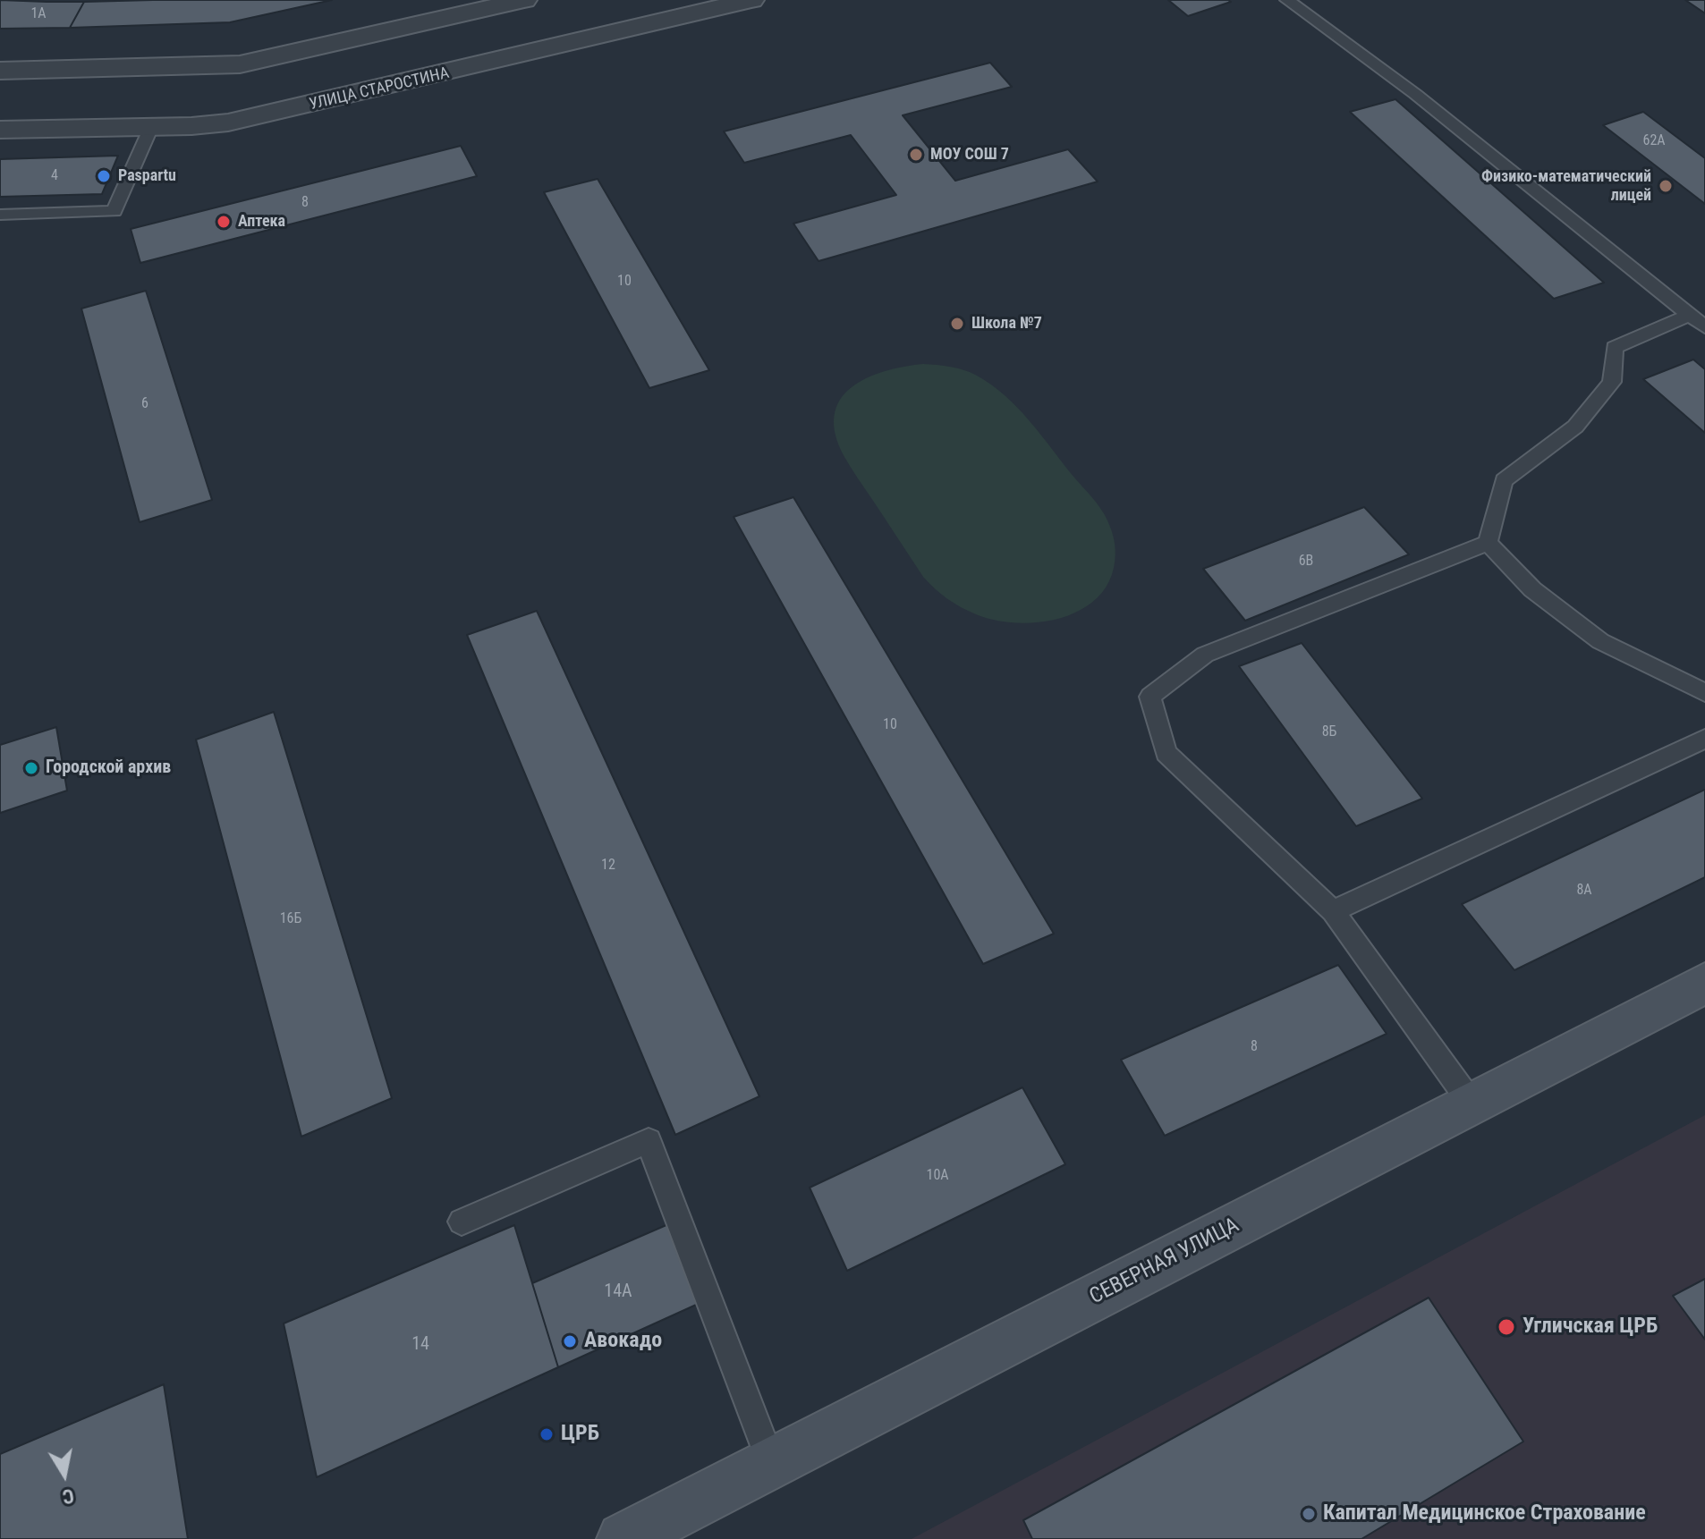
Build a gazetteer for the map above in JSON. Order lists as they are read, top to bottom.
{
  "streets": {
    "street": ["УЛИЦА СТАРОСТИНА", "СЕВЕРНАЯ УЛИЦА"]
  },
  "places": [
    "МОУ СОШ 7",
    "Paspartu",
    "Физико-математический лицей",
    "Аптека",
    "Школа №7",
    "Городской архив",
    "Угличская ЦРБ",
    "Авокадо",
    "ЦРБ",
    "Капитал Медицинское Страхование"
  ],
  "house_numbers": [
    "1А",
    "62А",
    "4",
    "8",
    "10",
    "6",
    "6В",
    "10",
    "8Б",
    "12",
    "8А",
    "16Б",
    "8",
    "10А",
    "14А",
    "14"
  ],
  "north": "bottom"
}
